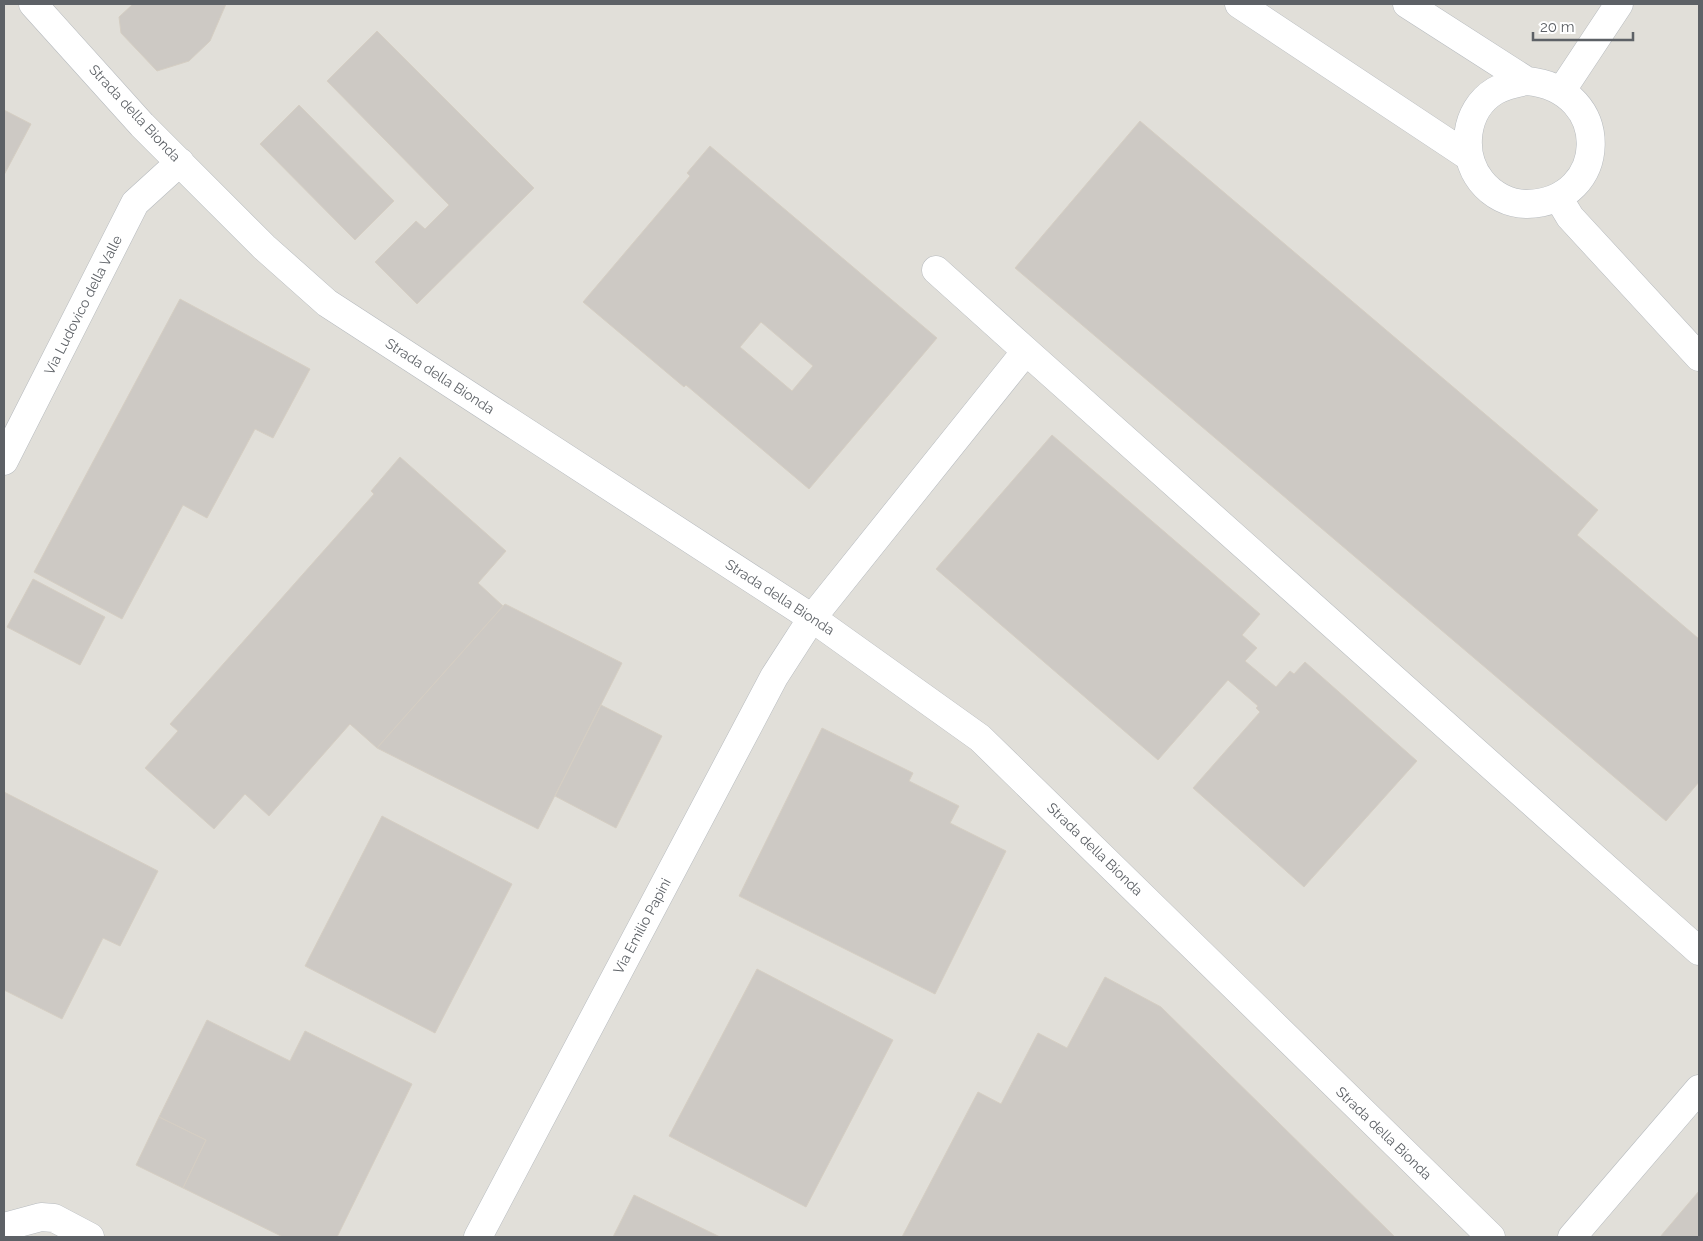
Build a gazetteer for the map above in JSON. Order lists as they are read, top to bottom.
{
  "streets": {
    "street": ["Strada della Bionda", "Via Ludovico della Valle", "Via Emilio Papini"]
  },
  "crossings": [
    ["Strada della Bionda", "Via Ludovico della Valle"],
    ["Strada della Bionda", "Via Emilio Papini"]
  ],
  "scale_bar": "20 m"
}
